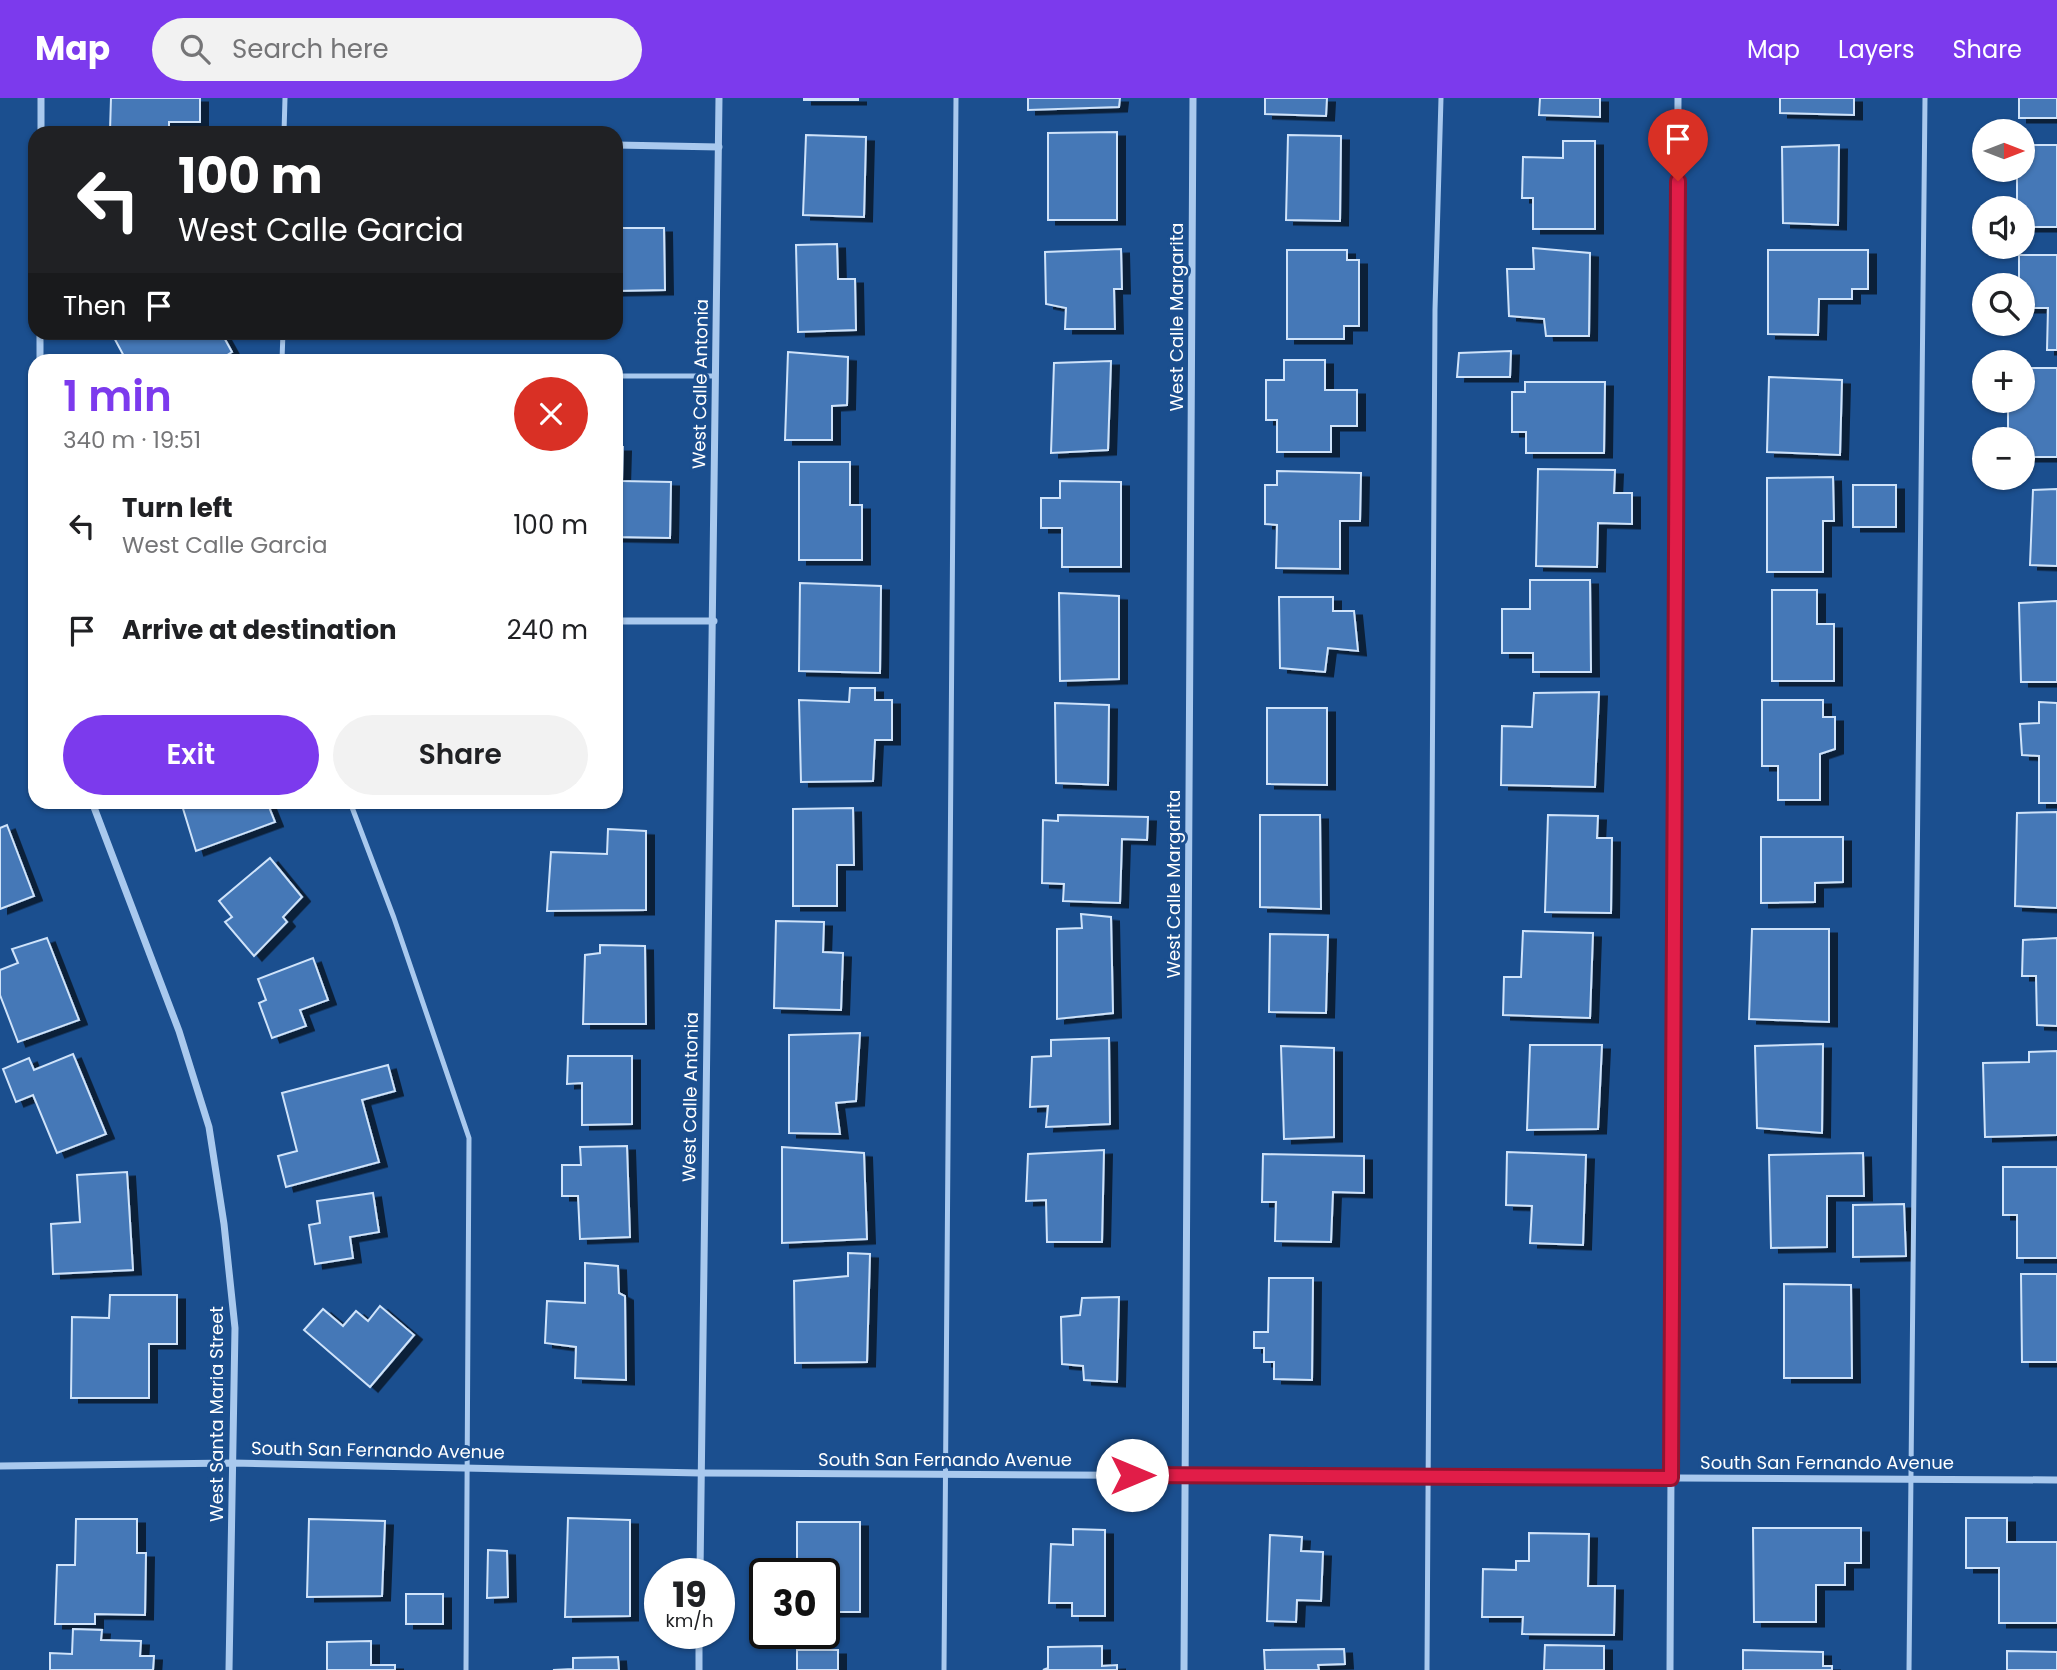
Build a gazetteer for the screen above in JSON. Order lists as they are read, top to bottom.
{
  "streets": {
    "street": [
      "West Calle Margarita",
      "West Calle Antonia",
      "West Santa Maria Street",
      "South San Fernando Avenue"
    ]
  },
  "crossings": [
    ["West Calle Margarita", "South San Fernando Avenue"],
    ["West Calle Antonia", "South San Fernando Avenue"],
    ["West Santa Maria Street", "South San Fernando Avenue"]
  ],
  "north": "right",
  "page": {
    "header": "Map",
    "search": "Search here",
    "nav": ["Map", "Layers", "Share"],
    "map_buttons": ["+", "−"],
    "turn": ["100 m", "West Calle Garcia"],
    "then": "Then",
    "heading": ["1 min", "340 m · 19:51"],
    "list": [
      {
        "name": "Turn left",
        "note": "West Calle Garcia",
        "value": "100 m"
      },
      {
        "name": "Arrive at destination",
        "value": "240 m"
      }
    ],
    "buttons": ["Exit", "Share"],
    "speed": "19 km/h",
    "limit": "30"
  }
}
